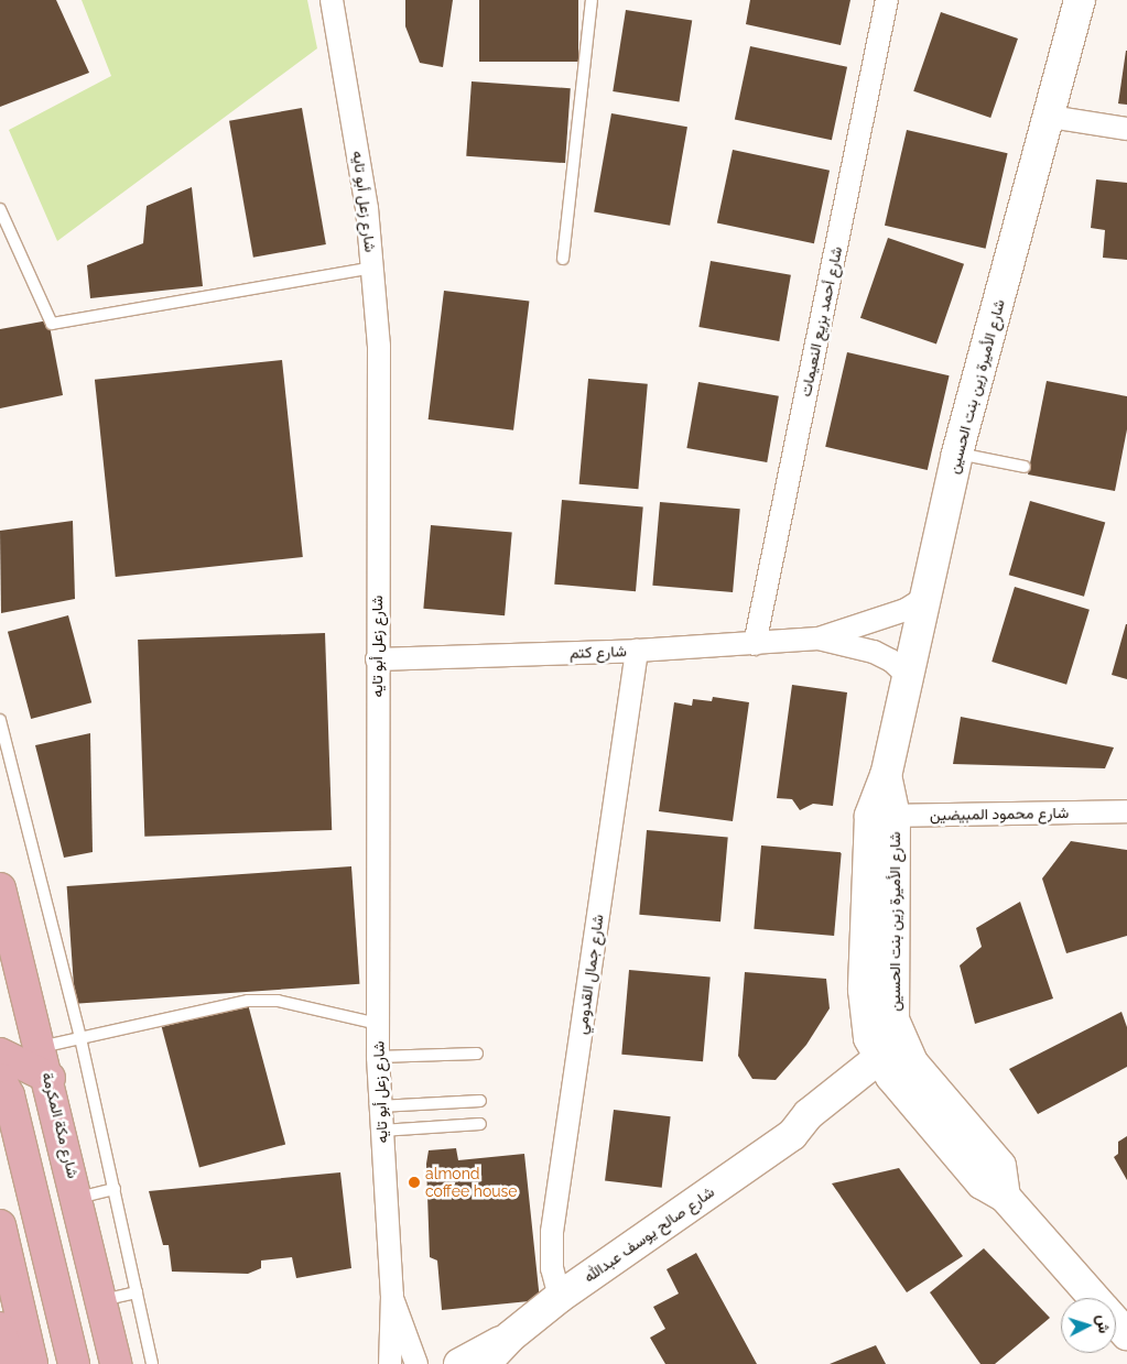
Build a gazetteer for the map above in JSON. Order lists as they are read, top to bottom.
{
  "streets": {
    "main road": ["شارع مكة المكرمة"],
    "street": [
      "شارع زعل أبو تايه",
      "شارع أحمد بزيع النعيمات",
      "شارع الأميرة زين بنت الحسين",
      "شارع كتم",
      "شارع محمود المبيضين",
      "شارع جمال القدومي",
      "شارع صالح يوسف عبدالله"
    ]
  },
  "crossings": [
    ["شارع زعل أبو تايه", "شارع كتم"],
    ["شارع أحمد بزيع النعيمات", "شارع كتم"],
    ["شارع الأميرة زين بنت الحسين", "شارع كتم"],
    ["شارع الأميرة زين بنت الحسين", "شارع محمود المبيضين"],
    ["شارع الأميرة زين بنت الحسين", "شارع صالح يوسف عبدالله"],
    ["شارع كتم", "شارع جمال القدومي"],
    ["شارع جمال القدومي", "شارع صالح يوسف عبدالله"]
  ],
  "places": ["almond coffee house"],
  "north": "right"
}
